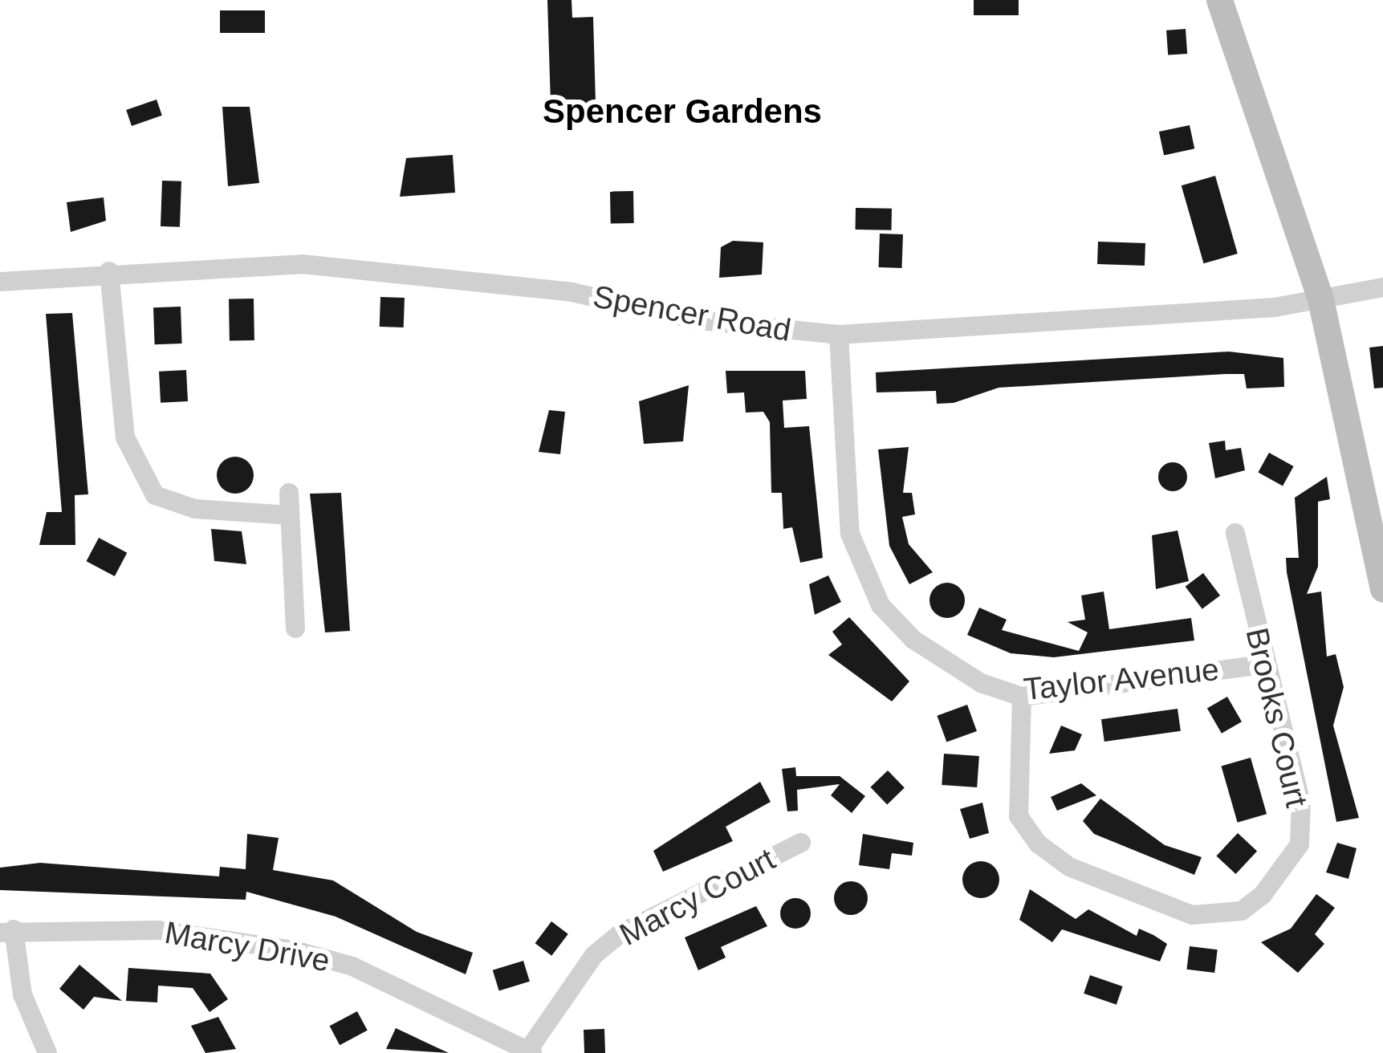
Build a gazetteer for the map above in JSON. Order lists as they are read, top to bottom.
{
  "streets": {
    "street": [
      "Spencer Road",
      "Taylor Avenue",
      "Brooks Court",
      "Marcy Court",
      "Marcy Drive"
    ]
  },
  "crossings": [
    ["Spencer Road", "Taylor Avenue"],
    ["Taylor Avenue", "Brooks Court"],
    ["Marcy Court", "Marcy Drive"]
  ],
  "districts": ["Spencer Gardens"]
}
